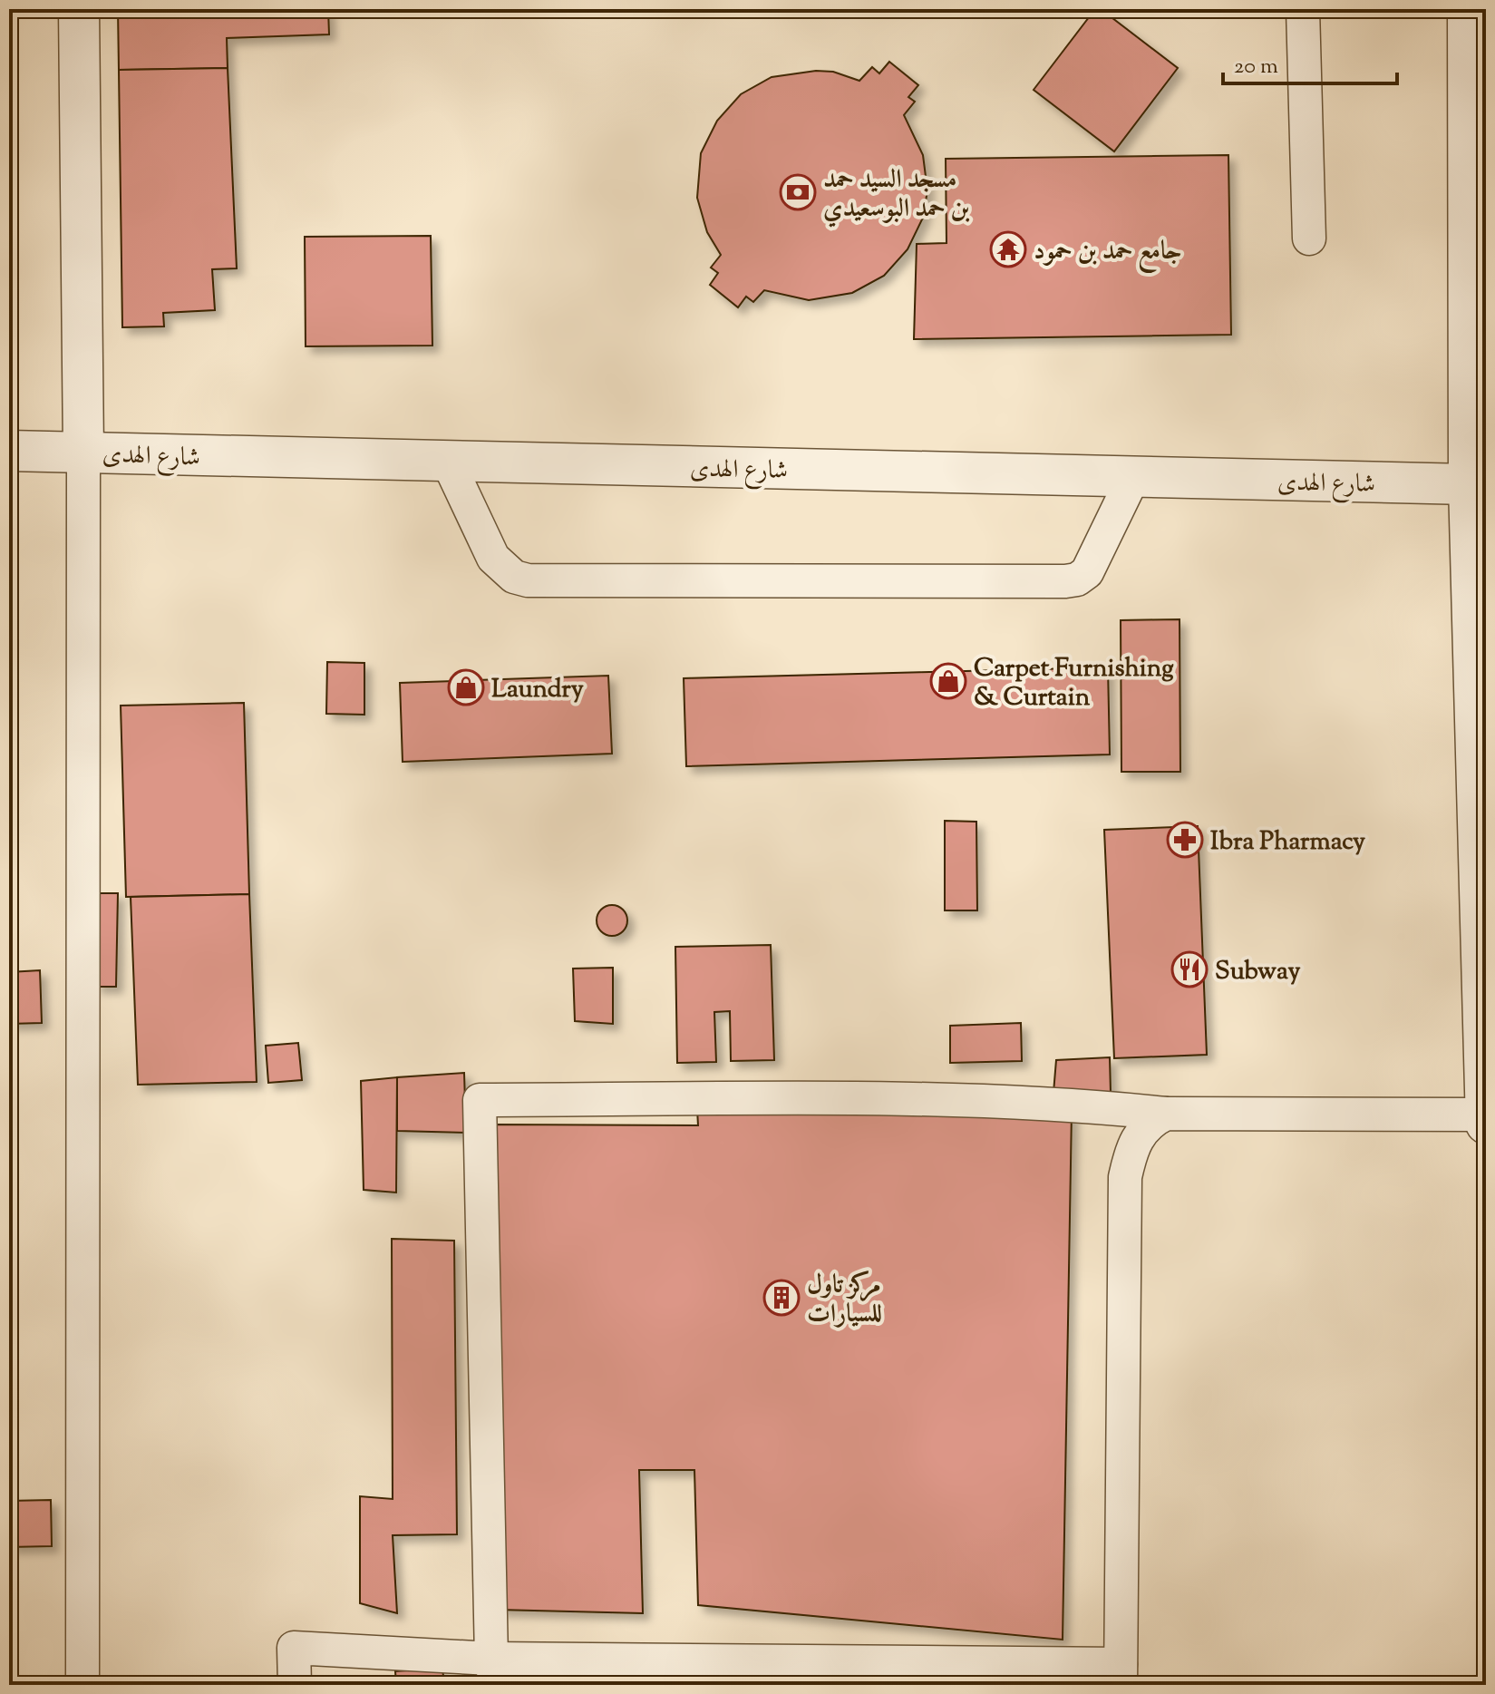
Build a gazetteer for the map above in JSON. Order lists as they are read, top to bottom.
{
  "streets": {
    "street": ["شارع الهدى"]
  },
  "places": {
    "bank": ["مسجد السيد حمد بن حمد البوسعيدي"],
    "temple": ["جامع حمد بن حمود"],
    "shop": ["Carpet Furnishing & Curtain", "Laundry"],
    "pharmacy": ["Ibra Pharmacy"],
    "restaurant": ["Subway"],
    "building": ["مركز تاول للسيارات"]
  },
  "scale_bar": "20 m"
}
